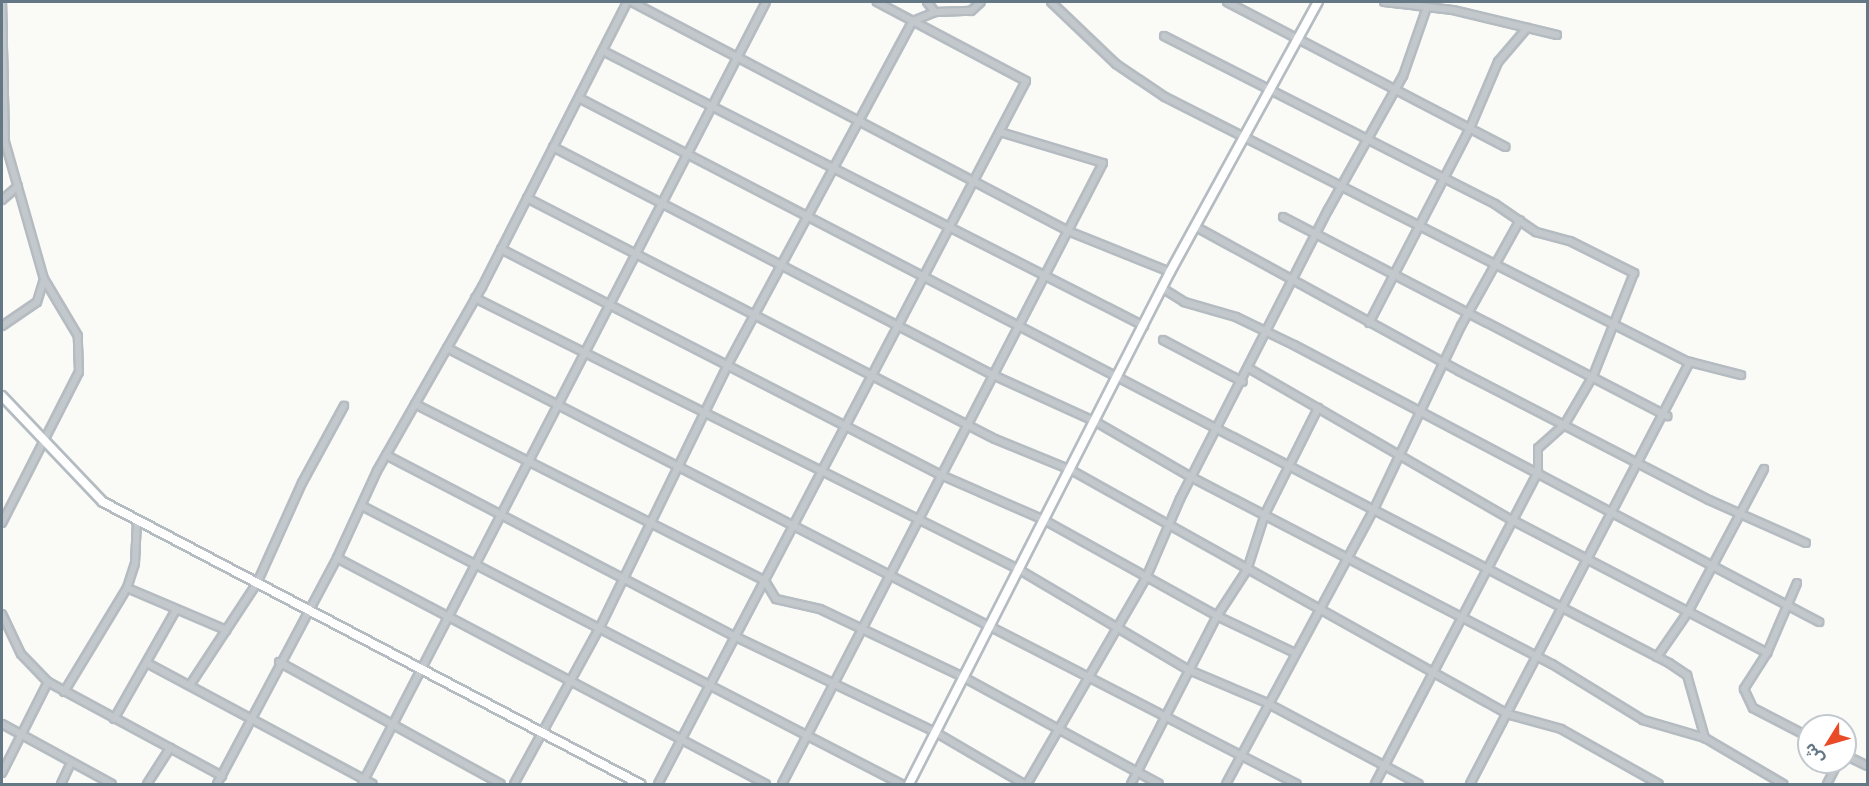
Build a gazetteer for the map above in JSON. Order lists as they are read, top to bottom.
{
  "north": "bottom left"
}
